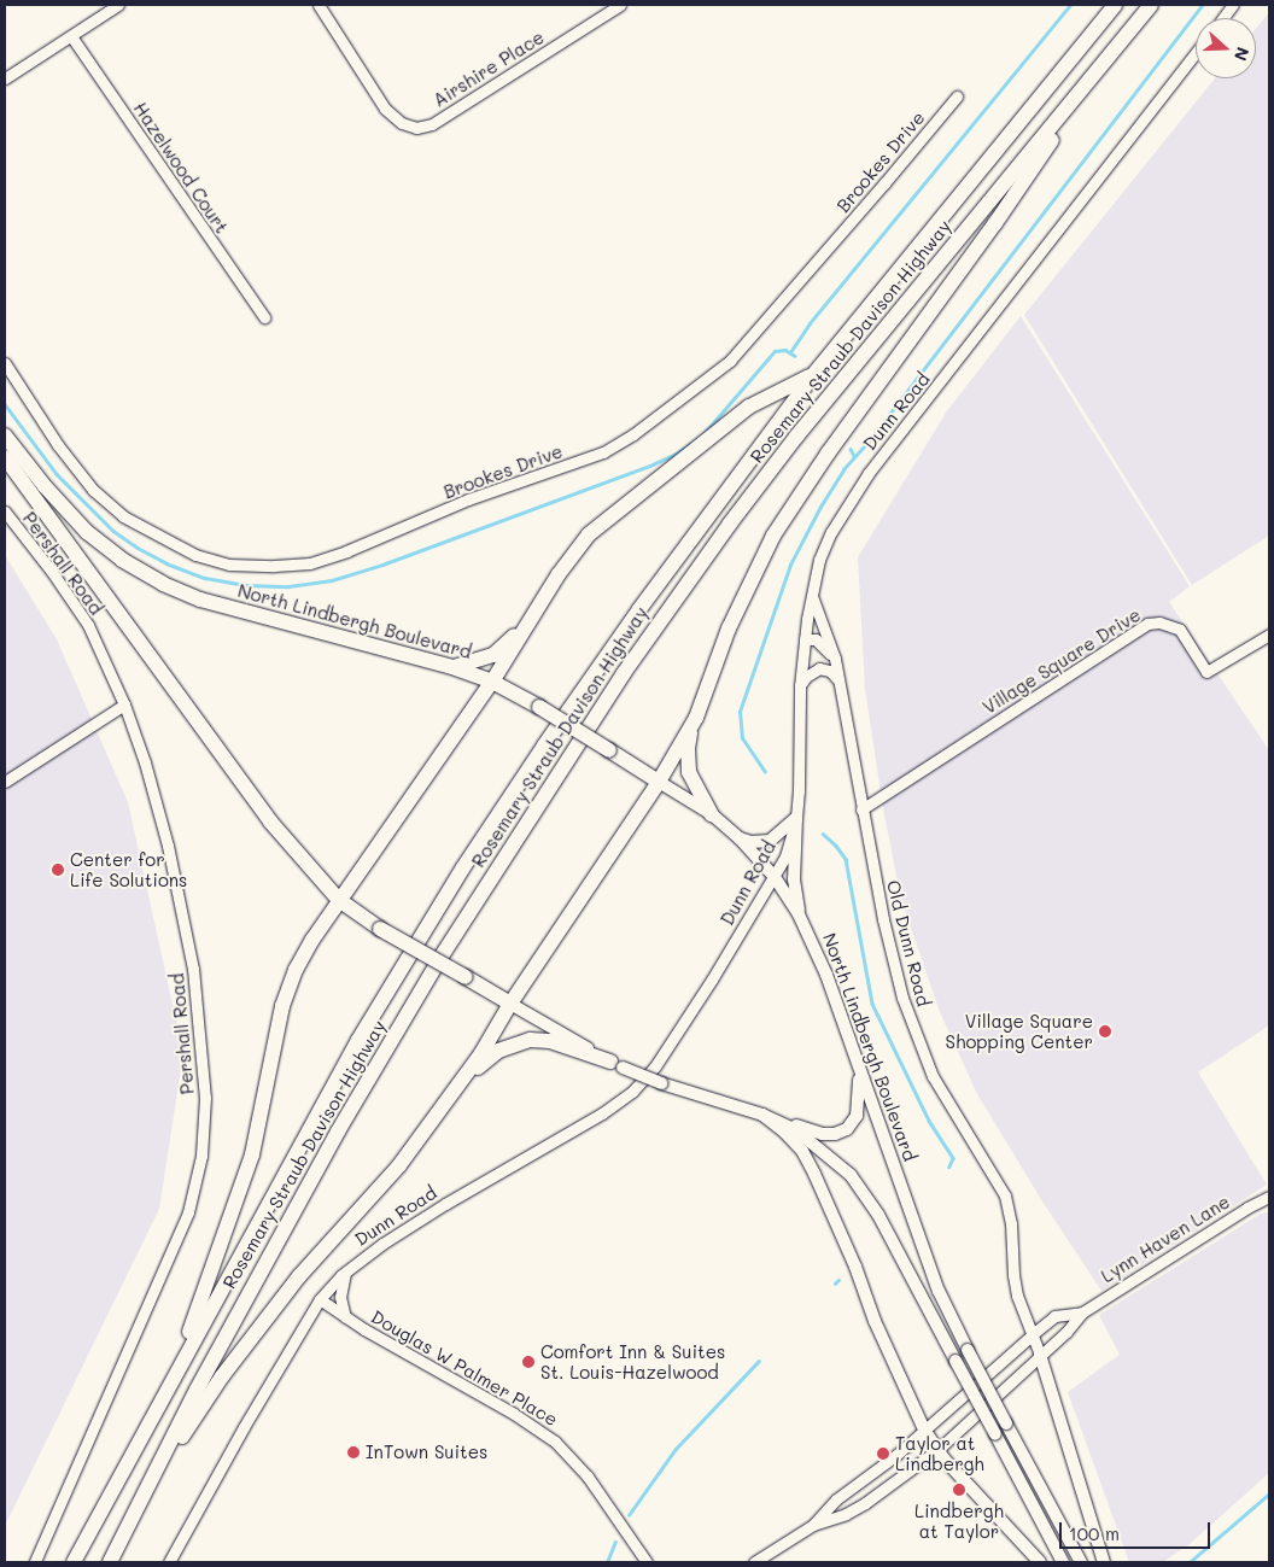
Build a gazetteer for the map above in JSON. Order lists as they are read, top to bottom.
{
  "streets": {
    "highway": ["Rosemary Straub Davison Highway", "North Lindbergh Boulevard"],
    "street": [
      "Airshire Place",
      "Brookes Drive",
      "Hazelwood Court",
      "Dunn Road",
      "Pershall Road",
      "Village Square Drive",
      "Old Dunn Road",
      "Lynn Haven Lane",
      "Douglas W Palmer Place"
    ]
  },
  "crossings": [
    ["Dunn Road", "North Lindbergh Boulevard"],
    ["Dunn Road", "Old Dunn Road"],
    ["Dunn Road", "Douglas W Palmer Place"],
    ["Village Square Drive", "Old Dunn Road"],
    ["Old Dunn Road", "Lynn Haven Lane"]
  ],
  "places": [
    "Center for Life Solutions",
    "Village Square Shopping Center",
    "Comfort Inn & Suites St. Louis-Hazelwood",
    "InTown Suites",
    "Taylor at Lindbergh",
    "Lindbergh at Taylor"
  ],
  "scale_bar": "100 m",
  "north": "right"
}
